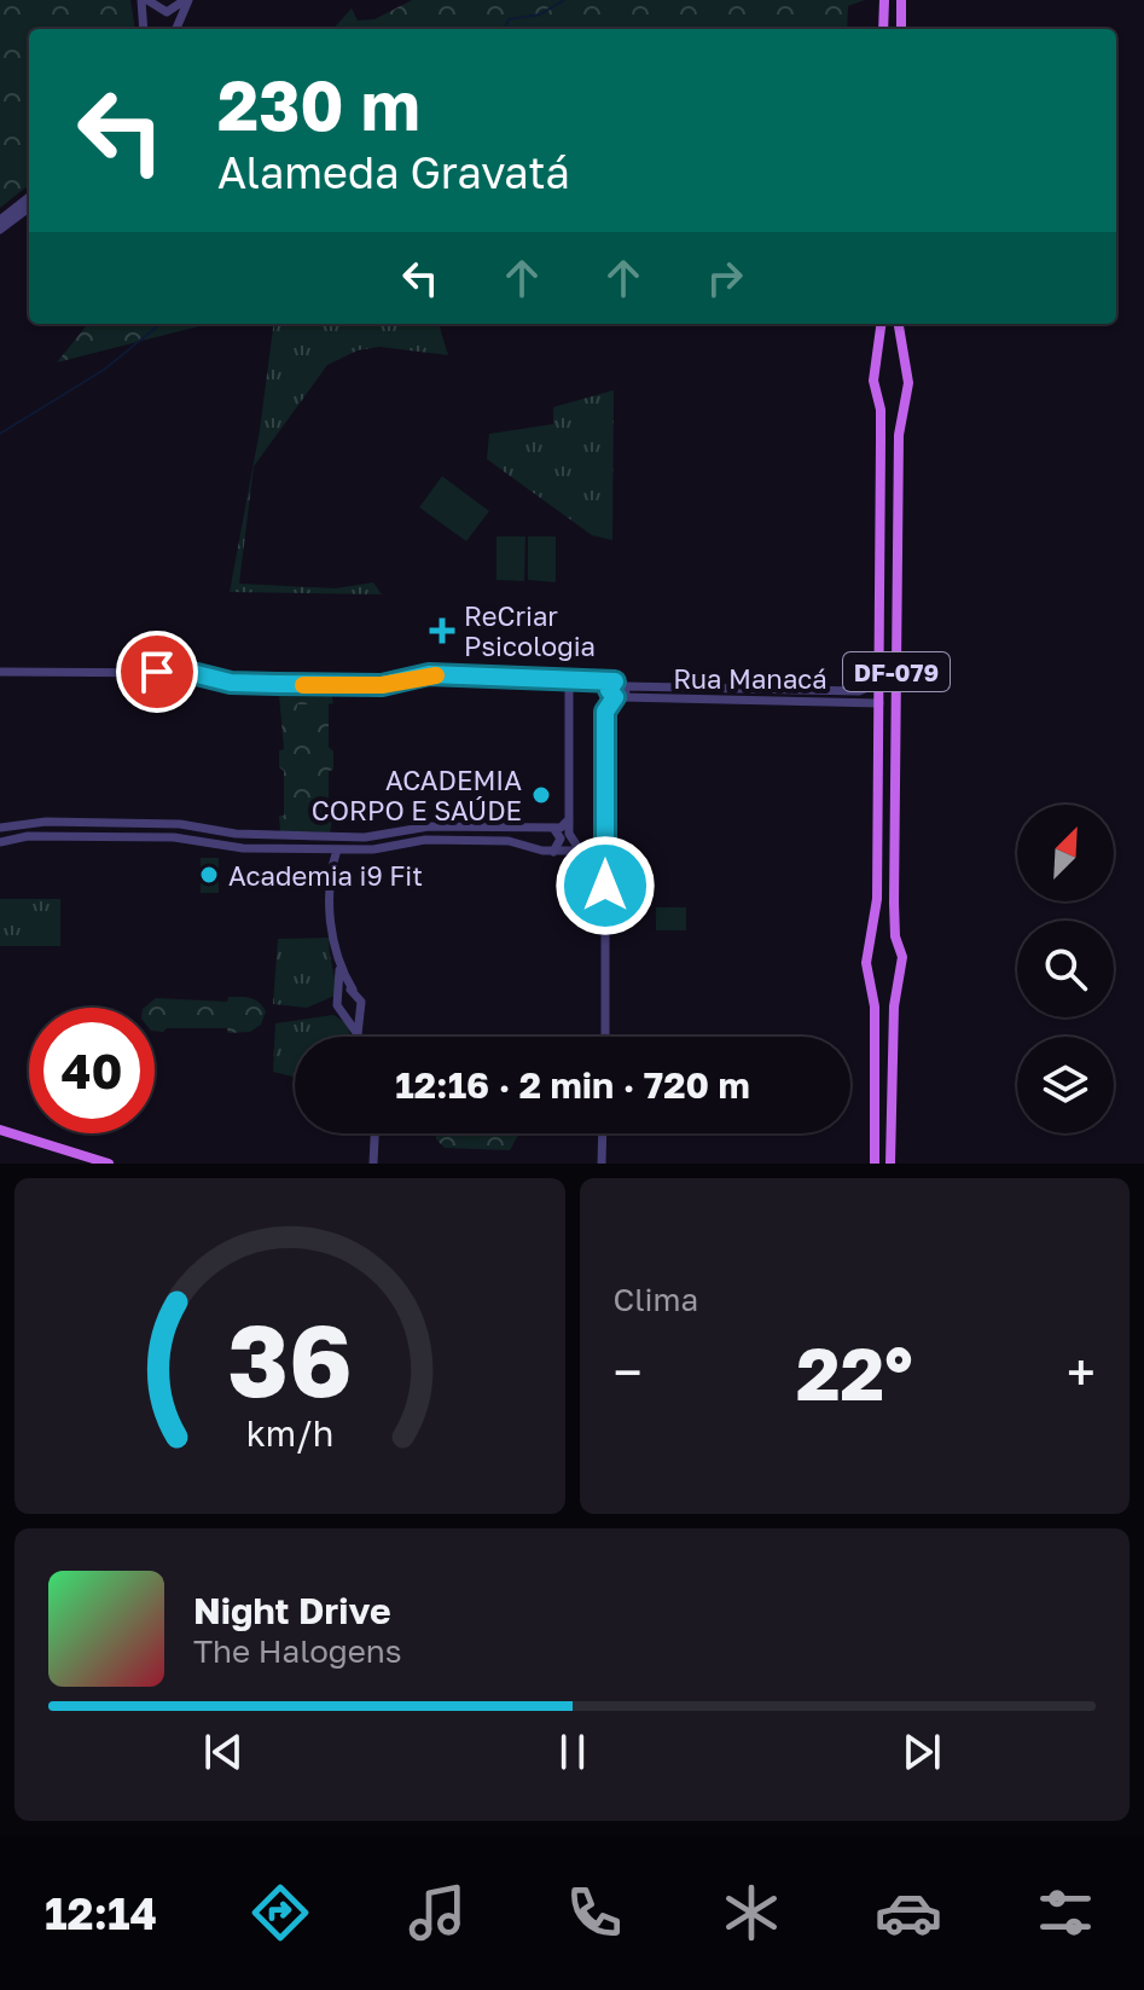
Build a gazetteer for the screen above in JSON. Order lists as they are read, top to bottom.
{
  "streets": {
    "main road": ["DF-079"],
    "street": ["Rua Manacá"]
  },
  "crossings": [
    ["DF-079", "Rua Manacá"]
  ],
  "places": {
    "health": ["ReCriar Psicologia"],
    "other": ["ACADEMIA CORPO E SAÚDE", "Academia i9 Fit"]
  },
  "north": "top right",
  "page": {
    "turn": ["230 m", "Alameda Gravatá"],
    "limit": "40",
    "trip": "12:16 · 2 min · 720 m",
    "tile": "Clima",
    "heat": ["−", "22°", "+"],
    "song": ["Night Drive", "The Halogens"],
    "tabs": "12:14",
    "gauge": ["36", "km/h"]
  }
}
